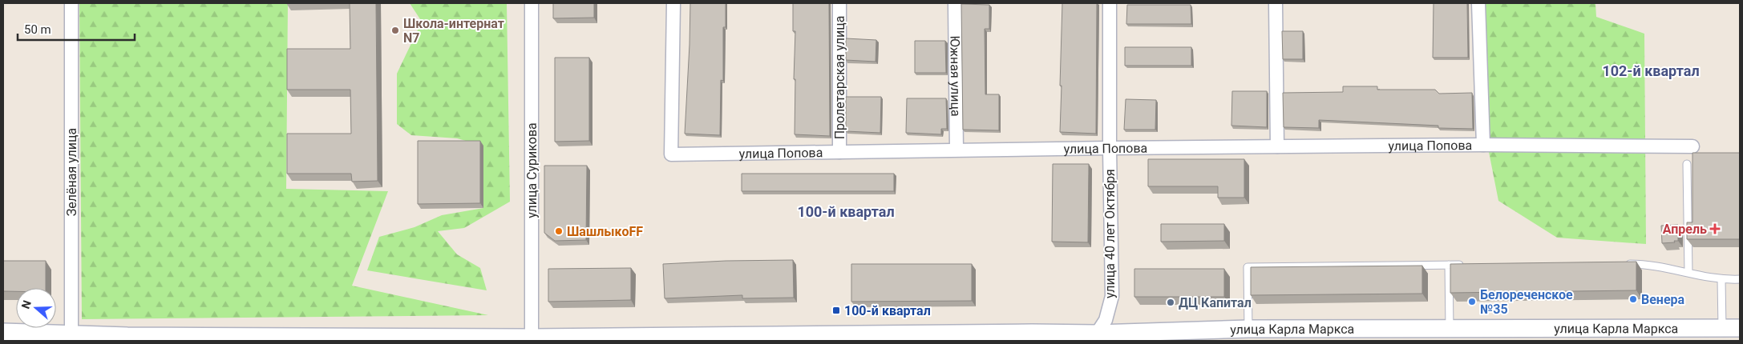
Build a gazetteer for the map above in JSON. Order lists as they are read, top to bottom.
{
  "streets": {
    "street": [
      "Южная улица",
      "Пролетарская улица",
      "улица Попова",
      "улица Сурикова",
      "Зелёная улица",
      "улица 40 лет Октября",
      "улица Карла Маркса"
    ]
  },
  "crossings": [
    ["Южная улица", "улица Попова"],
    ["Пролетарская улица", "улица Попова"],
    ["улица Попова", "улица 40 лет Октября"],
    ["улица Сурикова", "улица Карла Маркса"],
    ["Зелёная улица", "улица Карла Маркса"],
    ["улица 40 лет Октября", "улица Карла Маркса"]
  ],
  "districts": ["102-й квартал", "100-й квартал"],
  "places": {
    "other": [
      "Школа-интернат N7",
      "ШашлыкoFF",
      "Венера",
      "Белореченское №35",
      "ДЦ Капитал"
    ],
    "health": ["Апрель"],
    "transit": ["100-й квартал"]
  },
  "scale_bar": "50 m",
  "north": "left"
}
